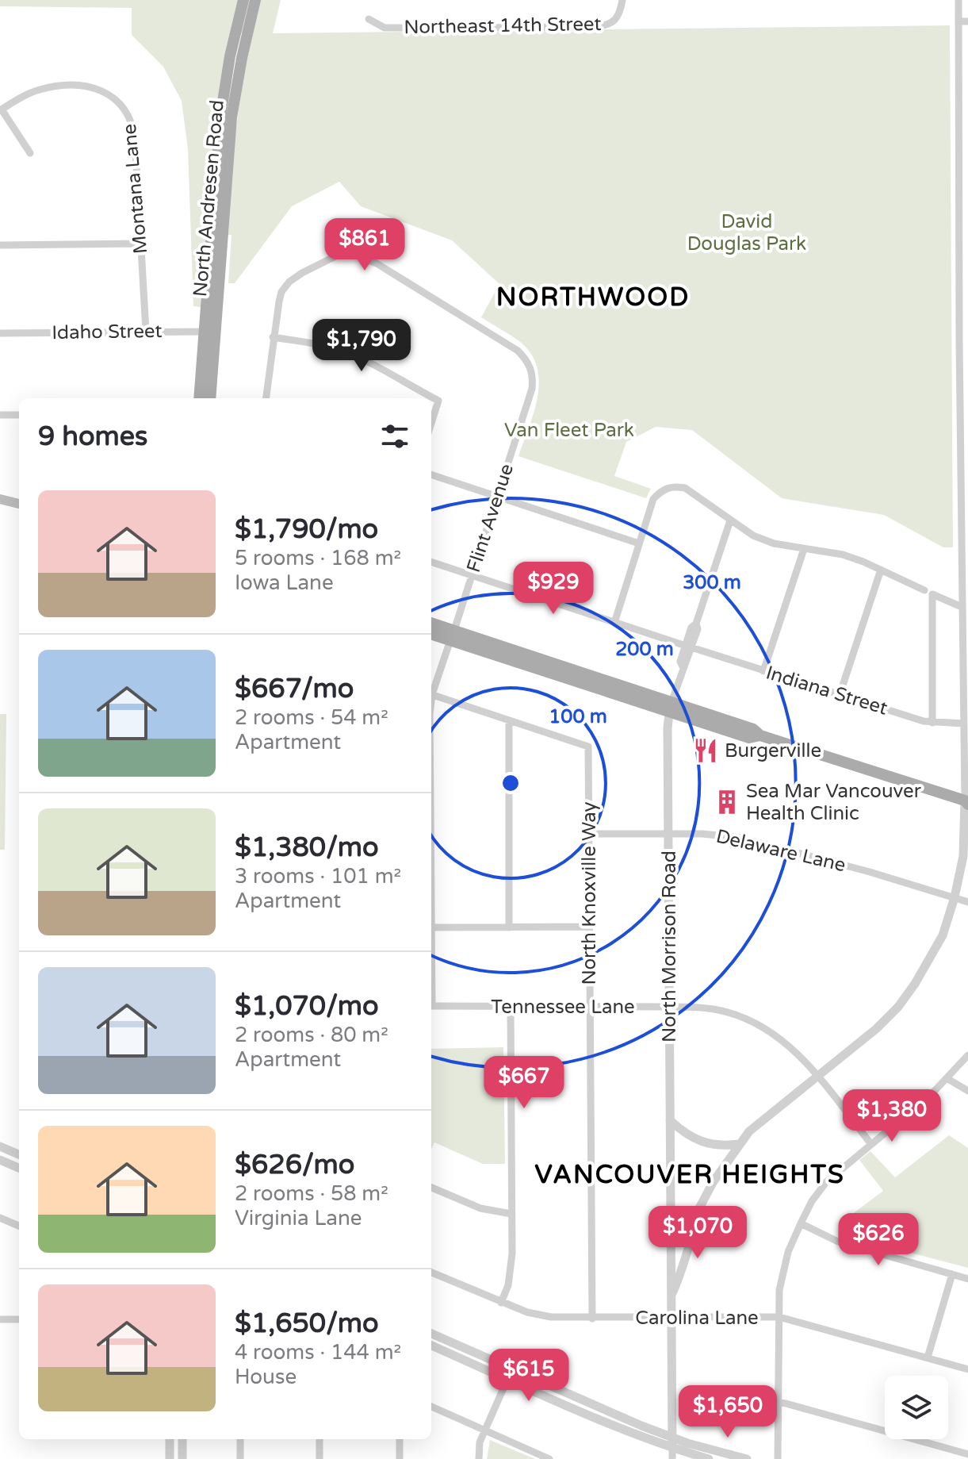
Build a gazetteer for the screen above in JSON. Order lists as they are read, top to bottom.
{
  "streets": {
    "main road": ["North Andresen Road"],
    "street": [
      "Northeast 14th Street",
      "Montana Lane",
      "Idaho Street",
      "Flint Avenue",
      "Indiana Street",
      "Delaware Lane",
      "North Knoxville Way",
      "North Morrison Road",
      "Tennessee Lane",
      "Carolina Lane"
    ]
  },
  "crossings": [
    ["Montana Lane", "Idaho Street"],
    ["North Andresen Road", "Idaho Street"],
    ["Flint Avenue", "Indiana Street"],
    ["Indiana Street", "North Morrison Road"],
    ["Delaware Lane", "North Knoxville Way"],
    ["Delaware Lane", "North Morrison Road"],
    ["North Knoxville Way", "Tennessee Lane"],
    ["North Knoxville Way", "Carolina Lane"],
    ["North Morrison Road", "Tennessee Lane"],
    ["North Morrison Road", "Carolina Lane"]
  ],
  "districts": ["NORTHWOOD", "VANCOUVER HEIGHTS"],
  "parks": ["David Douglas Park", "Van Fleet Park"],
  "places": {
    "restaurant": ["Burgerville"],
    "building": ["Sea Mar Vancouver Health Clinic"]
  },
  "page": {
    "price": [
      "$861",
      "$1,790",
      "$929",
      "$667",
      "$1,380",
      "$1,070",
      "$626",
      "$615",
      "$1,650"
    ],
    "heading": "9 homes",
    "list": [
      {
        "name": "$1,790/mo",
        "note": "5 rooms · 168 m² · Iowa Lane"
      },
      {
        "name": "$667/mo",
        "note": "2 rooms · 54 m² · Apartment"
      },
      {
        "name": "$1,380/mo",
        "note": "3 rooms · 101 m² · Apartment"
      },
      {
        "name": "$1,070/mo",
        "note": "2 rooms · 80 m² · Apartment"
      },
      {
        "name": "$626/mo",
        "note": "2 rooms · 58 m² · Virginia Lane"
      },
      {
        "name": "$1,650/mo",
        "note": "4 rooms · 144 m² · House"
      }
    ]
  },
  "rings": ["300 m", "200 m", "100 m"]
}
